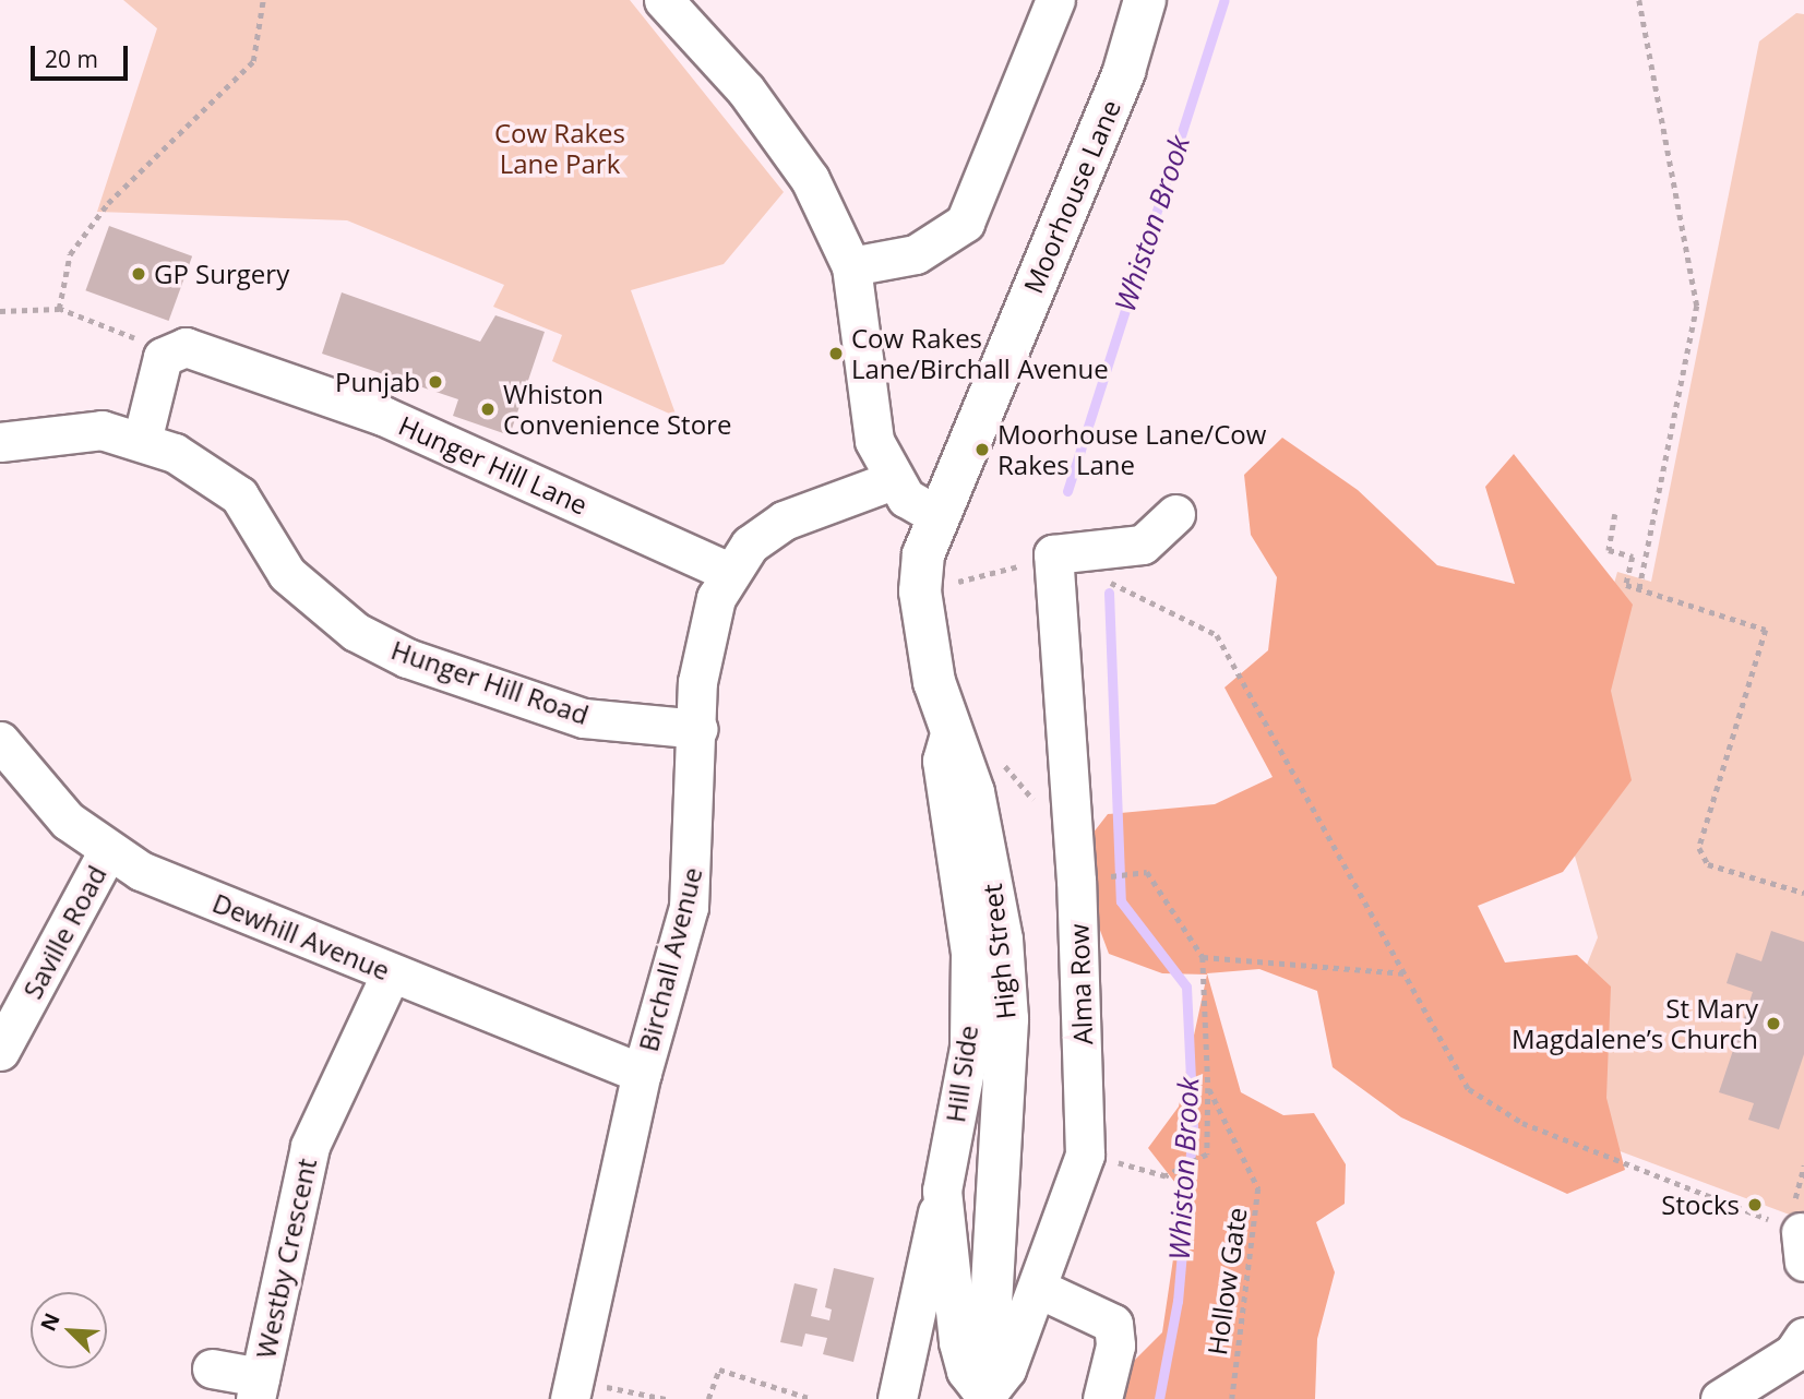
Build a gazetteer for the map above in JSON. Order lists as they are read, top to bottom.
{
  "streets": {
    "street": [
      "Moorhouse Lane",
      "Hunger Hill Lane",
      "Hunger Hill Road",
      "Saville Road",
      "Dewhill Avenue",
      "High Street",
      "Birchall Avenue",
      "Alma Row",
      "Hill Side",
      "Westby Crescent"
    ],
    "path": ["Hollow Gate"]
  },
  "crossings": [
    ["Moorhouse Lane", "High Street"],
    ["Hunger Hill Lane", "Birchall Avenue"],
    ["Hunger Hill Road", "Birchall Avenue"],
    ["Saville Road", "Dewhill Avenue"],
    ["Dewhill Avenue", "Birchall Avenue"],
    ["Dewhill Avenue", "Westby Crescent"],
    ["High Street", "Alma Row"],
    ["High Street", "Hill Side"],
    ["Alma Row", "Hill Side"]
  ],
  "water": ["Whiston Brook"],
  "parks": ["Cow Rakes Lane Park"],
  "places": [
    "GP Surgery",
    "Cow Rakes Lane/Birchall Avenue",
    "Punjab",
    "Whiston Convenience Store",
    "Moorhouse Lane/Cow Rakes Lane",
    "St Mary Magdalene’s Church",
    "Stocks"
  ],
  "scale_bar": "20 m",
  "north": "top left"
}
